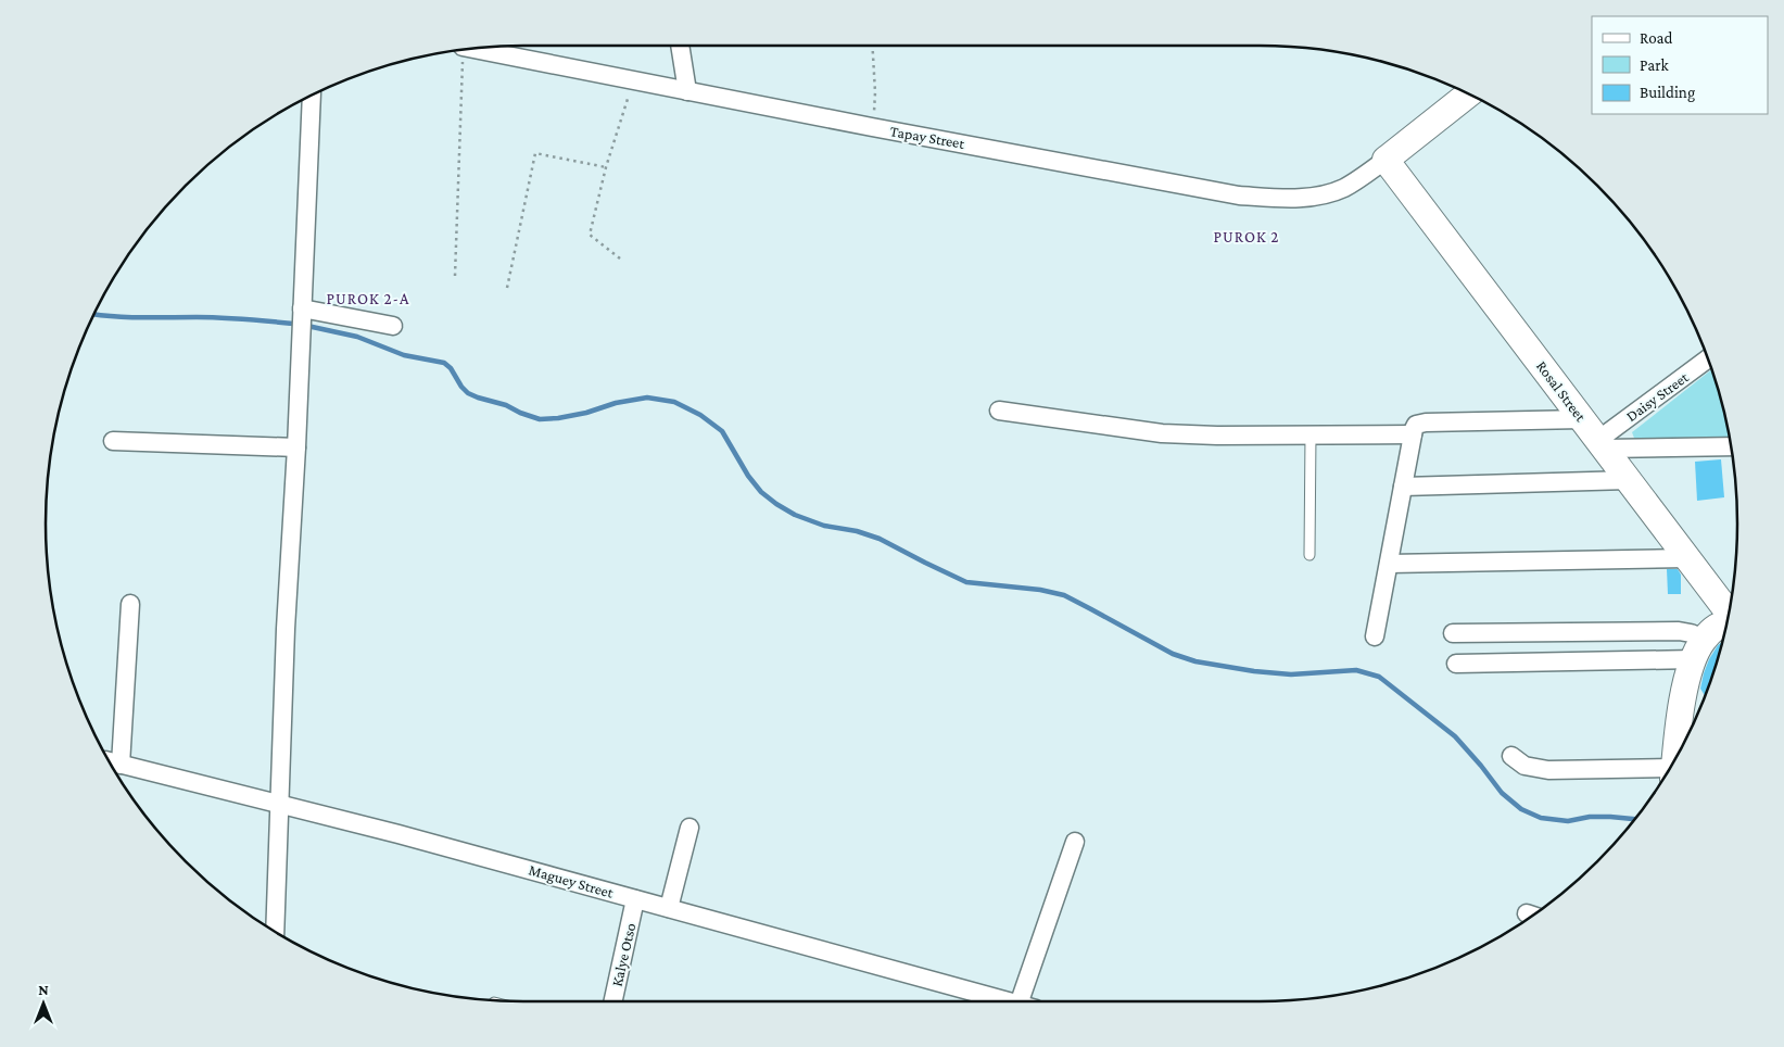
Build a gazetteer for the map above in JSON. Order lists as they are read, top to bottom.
{
  "streets": {
    "street": [
      "Tapay Street",
      "Rosal Street",
      "Daisy Street",
      "Maguey Street",
      "Kalye Otso"
    ]
  },
  "crossings": [
    ["Tapay Street", "Rosal Street"],
    ["Rosal Street", "Daisy Street"],
    ["Maguey Street", "Kalye Otso"]
  ],
  "districts": ["PUROK 2", "PUROK 2-A"],
  "legend": ["Road", "Park", "Building"],
  "north": "top"
}
